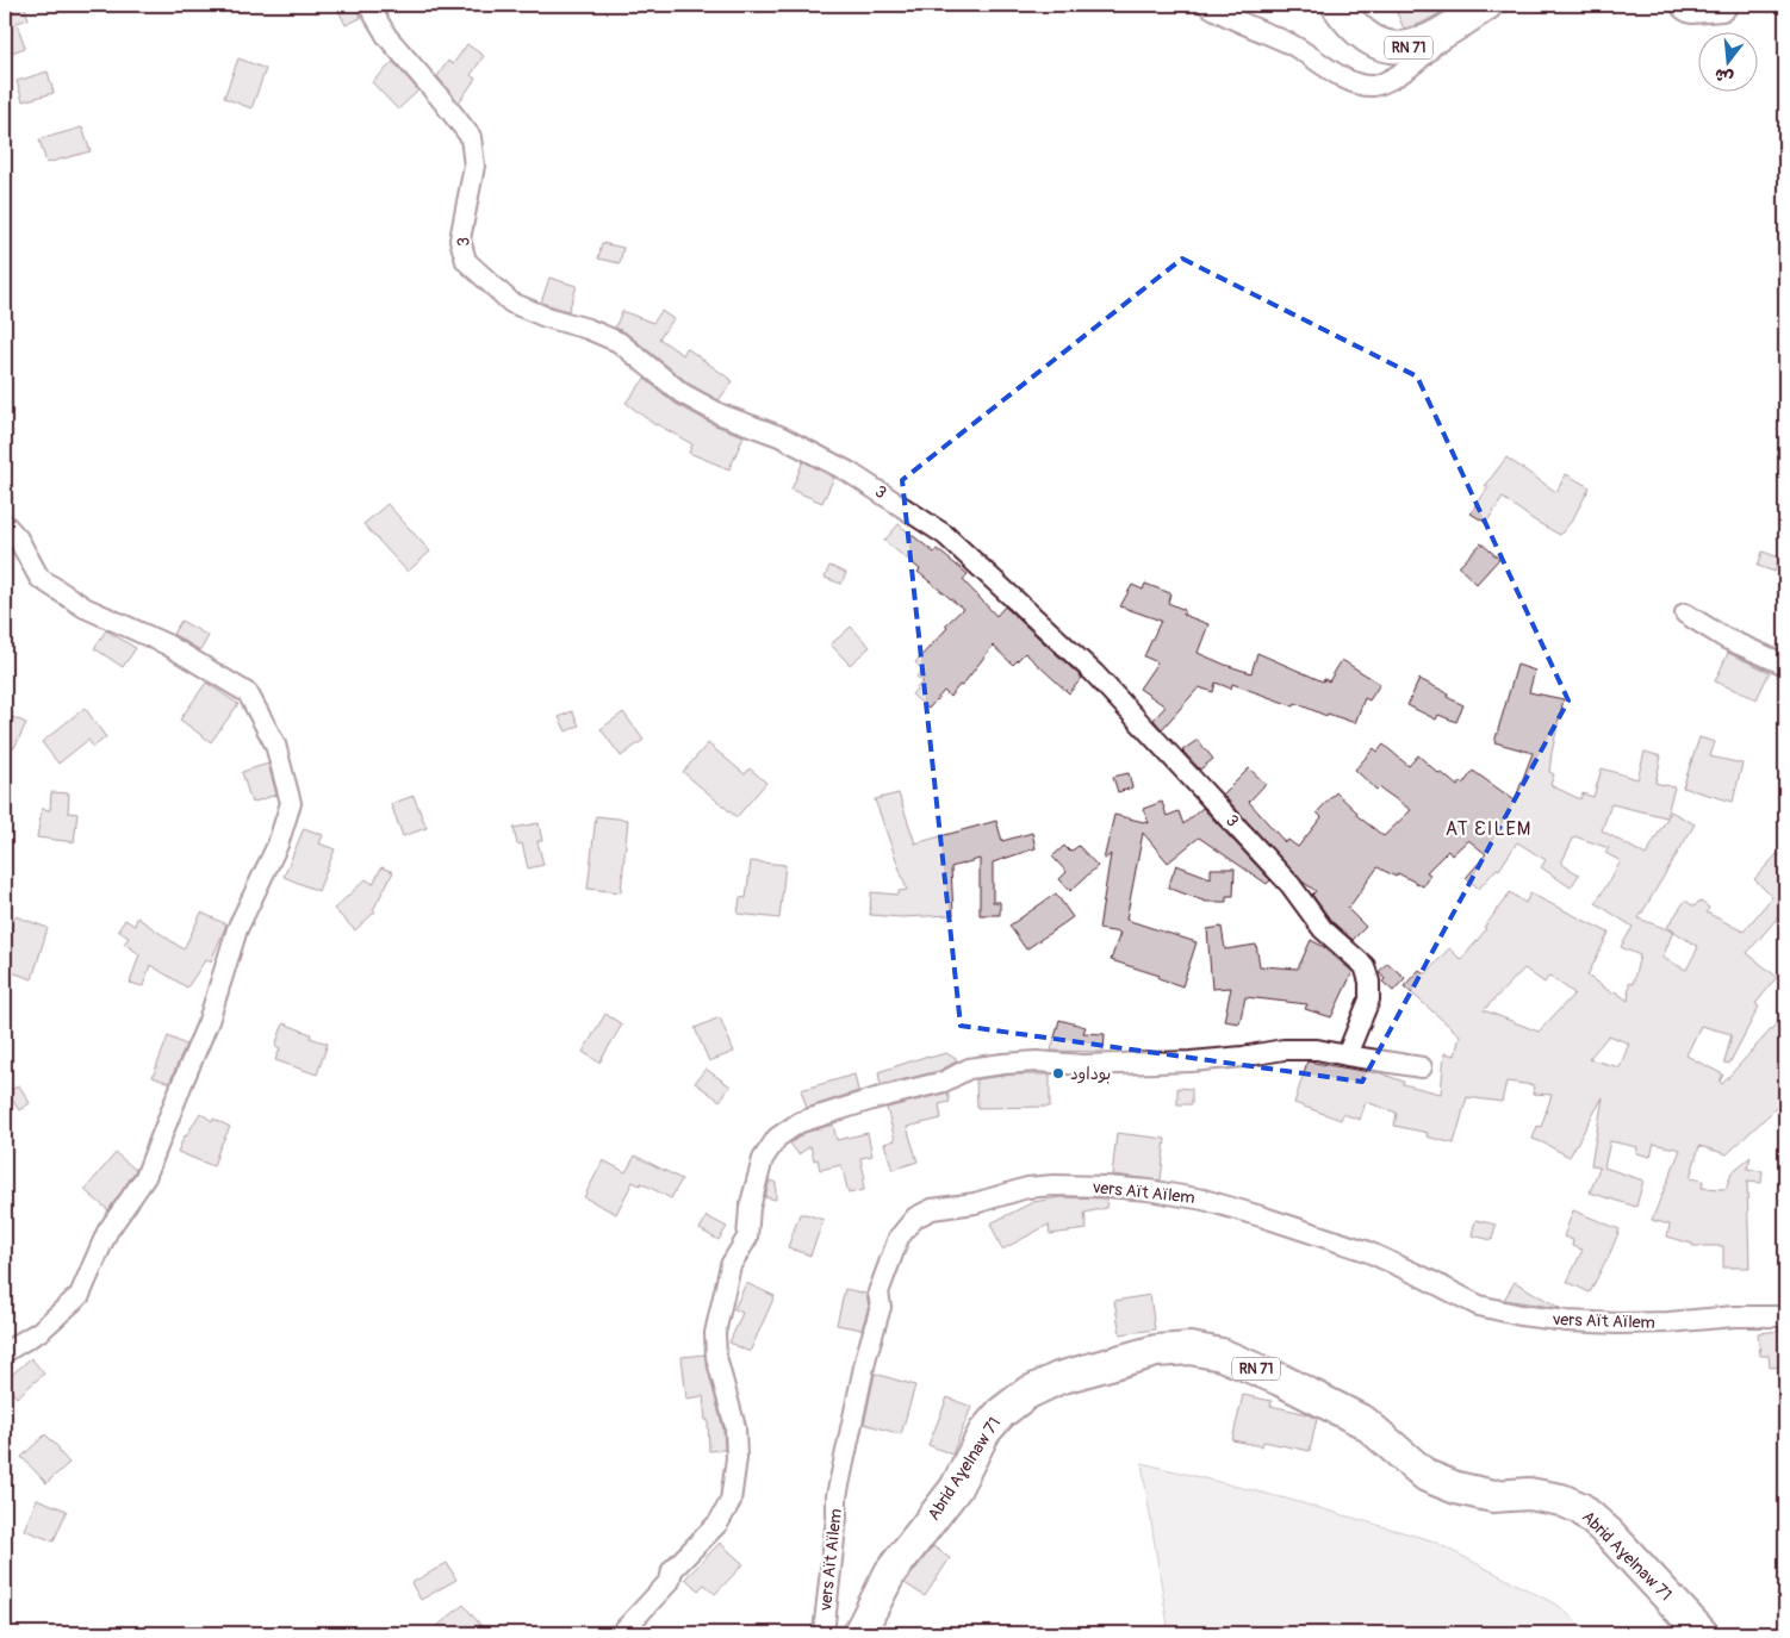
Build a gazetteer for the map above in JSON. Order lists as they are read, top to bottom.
{
  "streets": {
    "main road": ["RN 71", "Abrid Aɣelnaw 71"],
    "street": ["3", "vers Aït Aïlem"]
  },
  "districts": ["AT ƐILEM"],
  "places": ["بوداود"],
  "north": "bottom"
}
